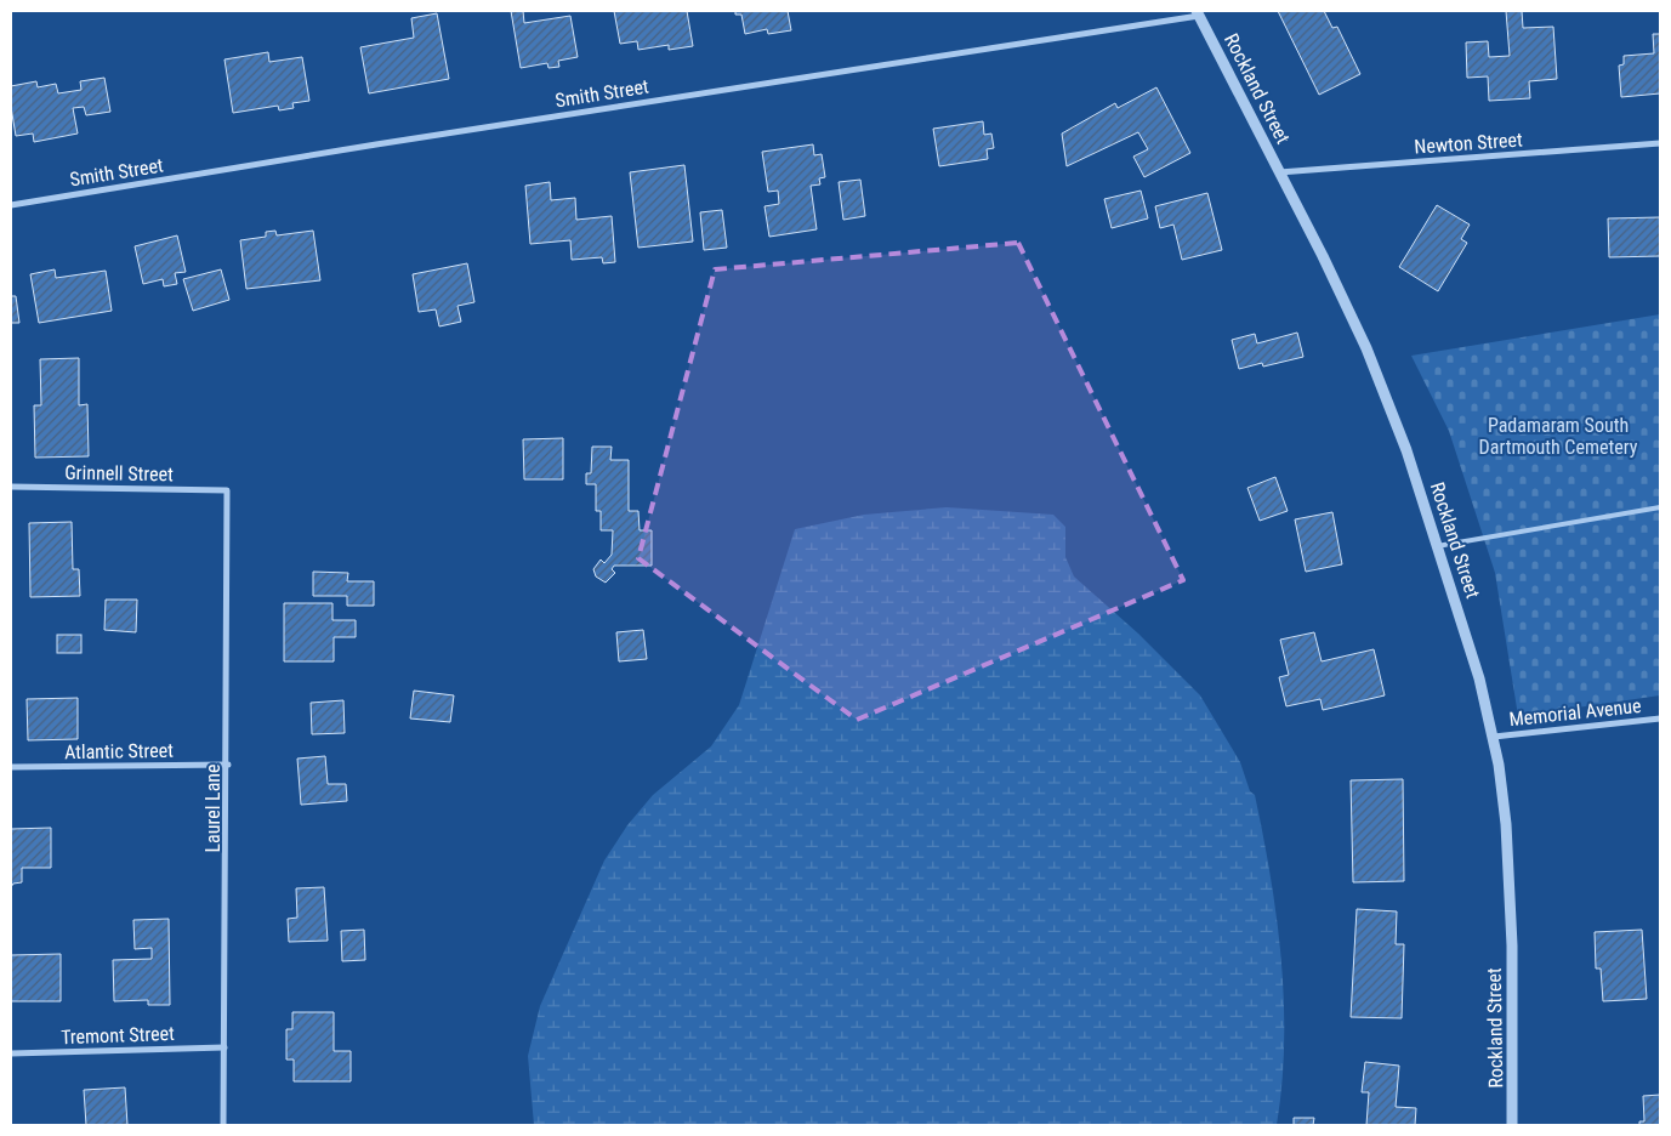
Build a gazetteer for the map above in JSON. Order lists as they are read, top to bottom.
{
  "streets": {
    "street": [
      "Rockland Street",
      "Smith Street",
      "Newton Street",
      "Grinnell Street",
      "Memorial Avenue",
      "Atlantic Street",
      "Laurel Lane",
      "Tremont Street"
    ]
  },
  "crossings": [
    ["Rockland Street", "Smith Street"],
    ["Rockland Street", "Newton Street"],
    ["Rockland Street", "Memorial Avenue"],
    ["Grinnell Street", "Laurel Lane"],
    ["Atlantic Street", "Laurel Lane"],
    ["Laurel Lane", "Tremont Street"]
  ],
  "parks": ["Padamaram South Dartmouth Cemetery"]
}
